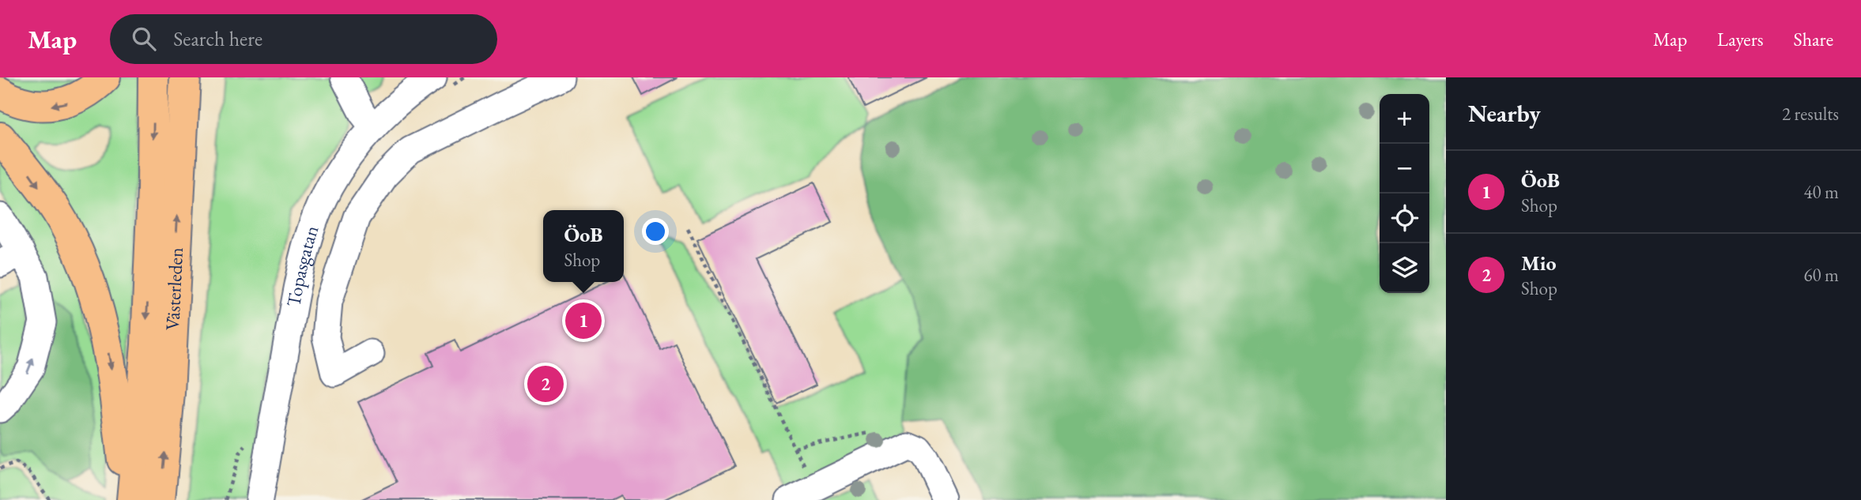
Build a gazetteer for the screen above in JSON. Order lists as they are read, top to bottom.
{
  "streets": {
    "highway": ["Västerleden"],
    "street": ["Topasgatan"]
  },
  "page": {
    "header": "Map",
    "search": "Search here",
    "nav": ["Map", "Layers", "Share"],
    "heading": ["Nearby", "2 results"],
    "map_buttons": ["+", "−"],
    "list": [
      {
        "mark": "1",
        "name": "ÖoB",
        "note": "Shop",
        "value": "40 m"
      },
      {
        "mark": "2",
        "name": "Mio",
        "note": "Shop",
        "value": "60 m"
      }
    ],
    "popup": ["ÖoB", "Shop"],
    "pins": ["1", "2"]
  }
}
